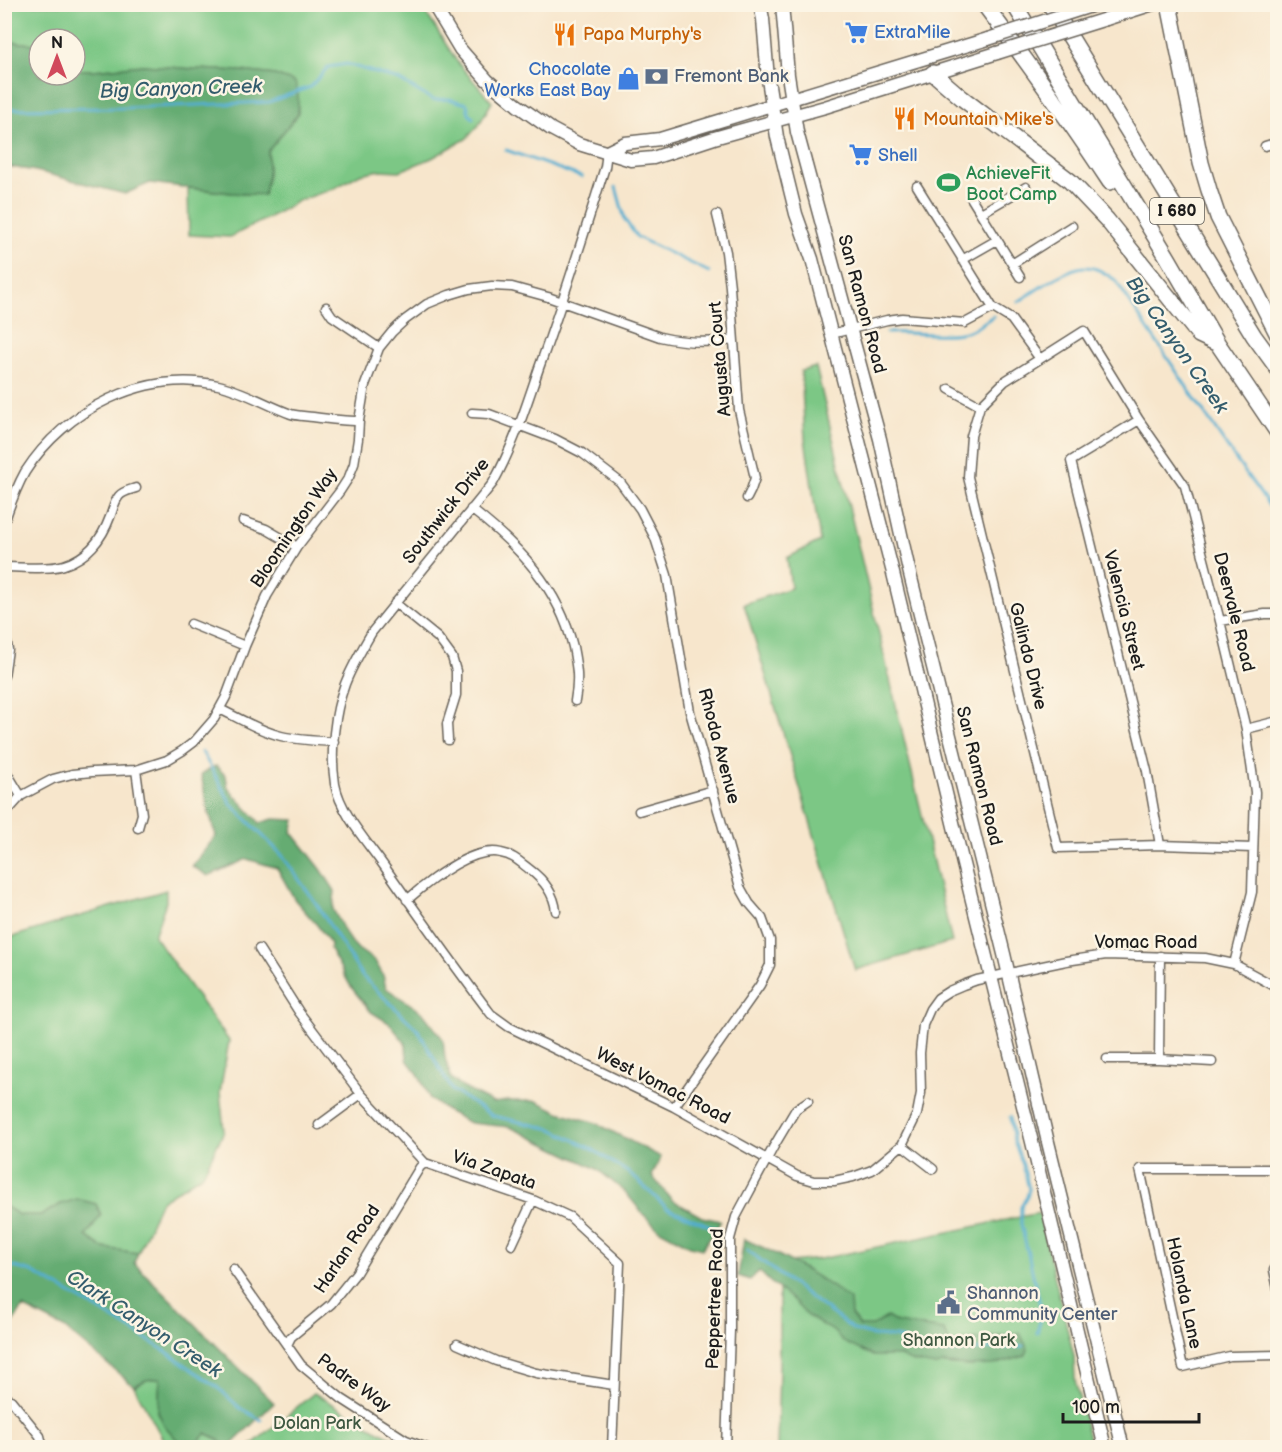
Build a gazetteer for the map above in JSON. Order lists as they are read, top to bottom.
{
  "streets": {
    "highway": ["I 680"],
    "main road": ["San Ramon Road"],
    "street": [
      "Augusta Court",
      "Southwick Drive",
      "Bloomington Way",
      "Valencia Street",
      "Deervale Road",
      "Galindo Drive",
      "Rhoda Avenue",
      "Vomac Road",
      "West Vomac Road",
      "Via Zapata",
      "Harlan Road",
      "Holanda Lane",
      "Peppertree Road",
      "Padre Way"
    ]
  },
  "crossings": [
    ["San Ramon Road", "Vomac Road"],
    ["San Ramon Road", "West Vomac Road"],
    ["Augusta Court", "Bloomington Way"],
    ["Southwick Drive", "Bloomington Way"],
    ["Southwick Drive", "Rhoda Avenue"],
    ["Southwick Drive", "West Vomac Road"],
    ["Valencia Street", "Deervale Road"],
    ["Valencia Street", "Galindo Drive"],
    ["Deervale Road", "Galindo Drive"],
    ["Deervale Road", "Vomac Road"],
    ["Rhoda Avenue", "West Vomac Road"],
    ["Vomac Road", "West Vomac Road"],
    ["West Vomac Road", "Peppertree Road"],
    ["Via Zapata", "Harlan Road"],
    ["Harlan Road", "Padre Way"]
  ],
  "water": ["Big Canyon Creek", "Clark Canyon Creek"],
  "parks": ["Shannon Park", "Dolan Park"],
  "places": {
    "supermarket": ["ExtraMile", "Shell"],
    "restaurant": ["Papa Murphy's", "Mountain Mike's"],
    "bank": ["Fremont Bank"],
    "shop": ["Chocolate Works East Bay"],
    "sports": ["AchieveFit Boot Camp"],
    "public building": ["Shannon Community Center"]
  },
  "scale_bar": "100 m",
  "north": "top"
}
